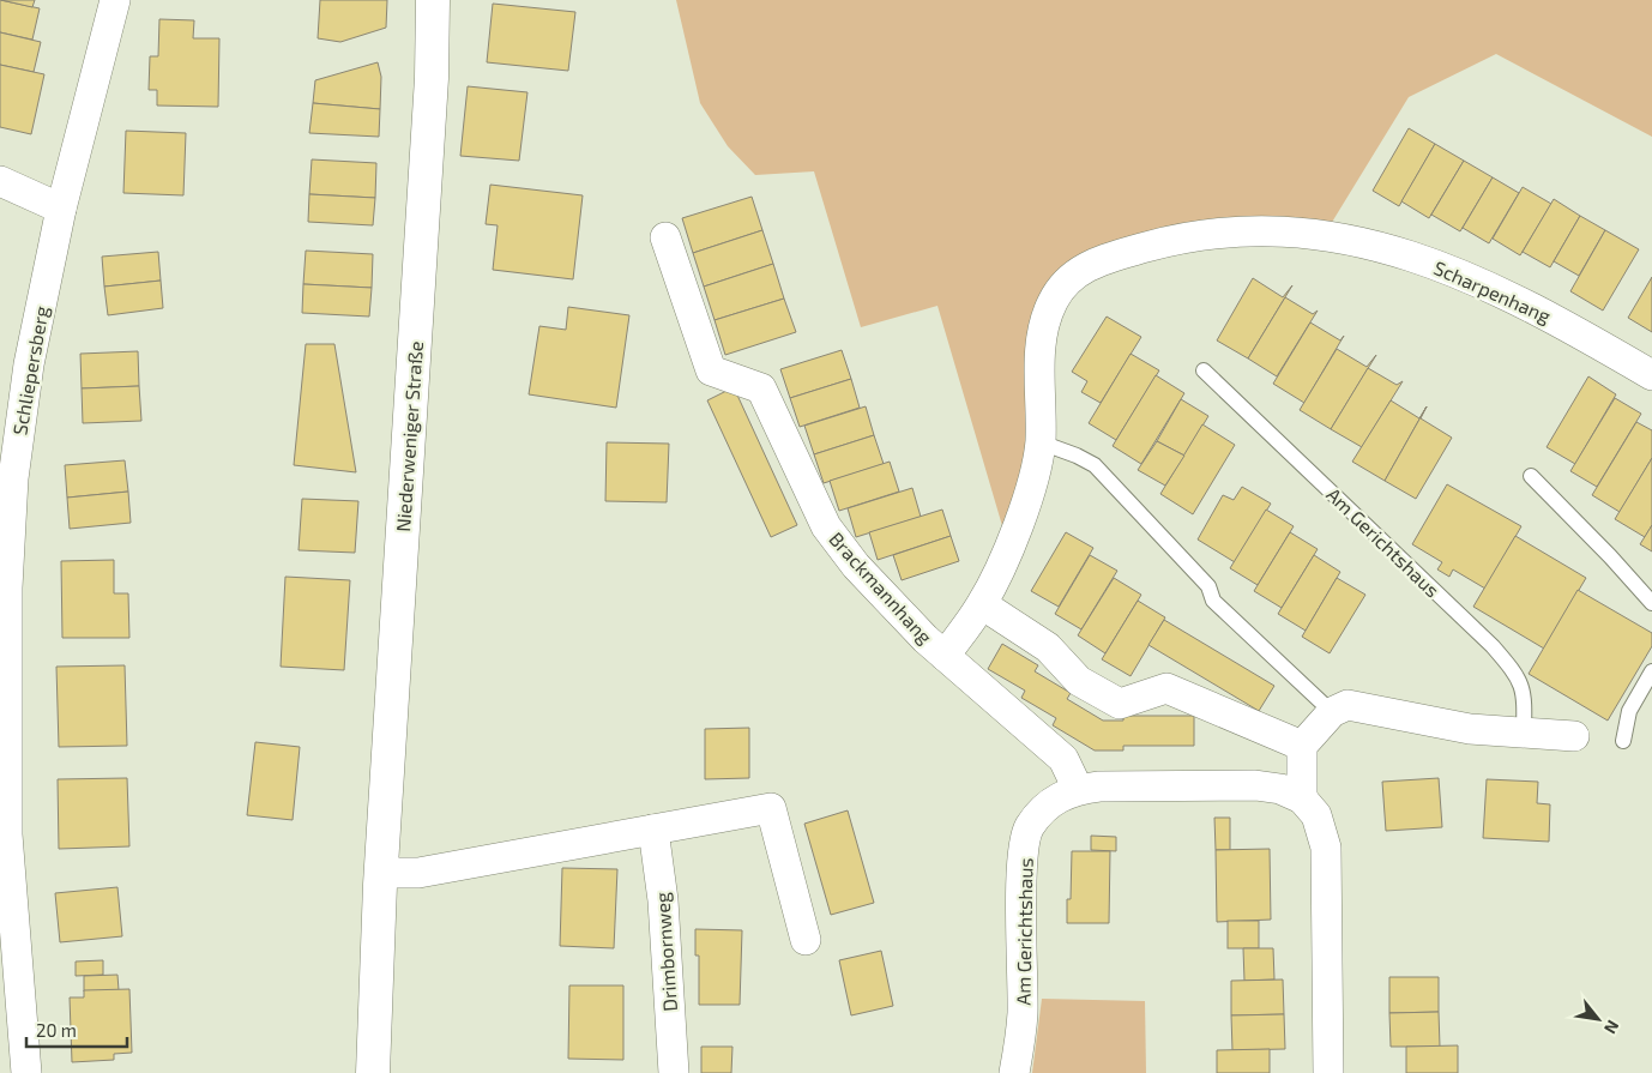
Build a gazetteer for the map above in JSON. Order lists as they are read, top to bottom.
{
  "streets": {
    "street": [
      "Scharpenhang",
      "Schliepersberg",
      "Niederweniger Straße",
      "Am Gerichtshaus",
      "Brackmannhang",
      "Drimbornweg"
    ]
  },
  "crossings": [
    ["Am Gerichtshaus", "Brackmannhang"]
  ],
  "scale_bar": "20 m",
  "north": "bottom right"
}
